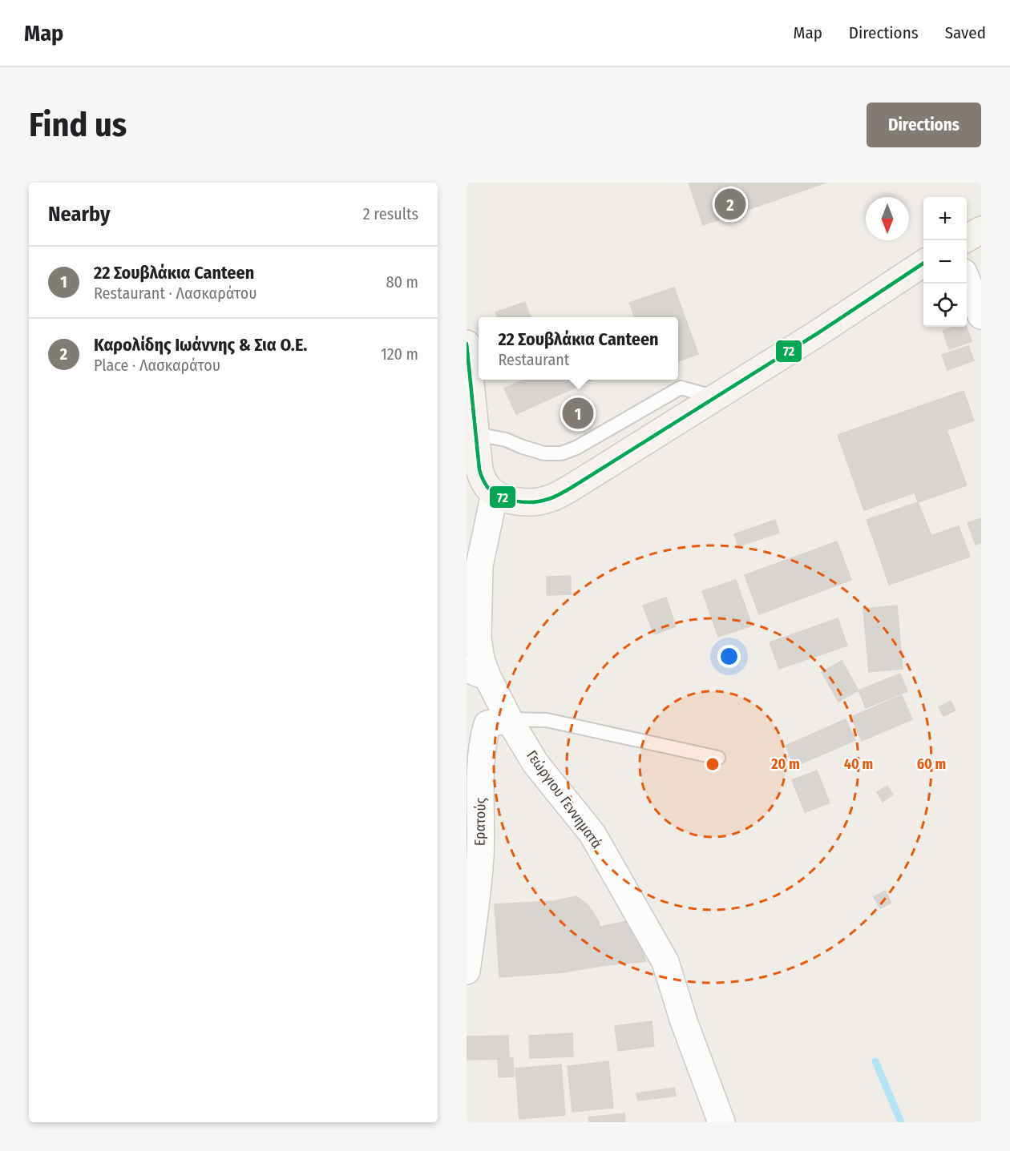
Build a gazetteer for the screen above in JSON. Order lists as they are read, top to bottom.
{
  "streets": {
    "street": ["Γεώργιου Γεννηματά", "Ερατούς"]
  },
  "crossings": [
    ["Γεώργιου Γεννηματά", "Ερατούς"]
  ],
  "lines": ["transit line 72"],
  "north": "bottom",
  "page": {
    "header": "Map",
    "nav": ["Map", "Directions", "Saved"],
    "buttons": "Directions",
    "title": "Find us",
    "heading": ["Nearby", "2 results"],
    "pins": ["2", "1"],
    "map_buttons": ["+", "−"],
    "list": [
      {
        "mark": "1",
        "name": "22 Σουβλάκια Canteen",
        "note": "Restaurant · Λασκαράτου",
        "value": "80 m"
      },
      {
        "mark": "2",
        "name": "Καρολίδης Ιωάννης & Σια Ο.Ε.",
        "note": "Place · Λασκαράτου",
        "value": "120 m"
      }
    ],
    "popup": ["22 Σουβλάκια Canteen", "Restaurant"]
  },
  "rings": ["20 m", "40 m", "60 m"]
}
